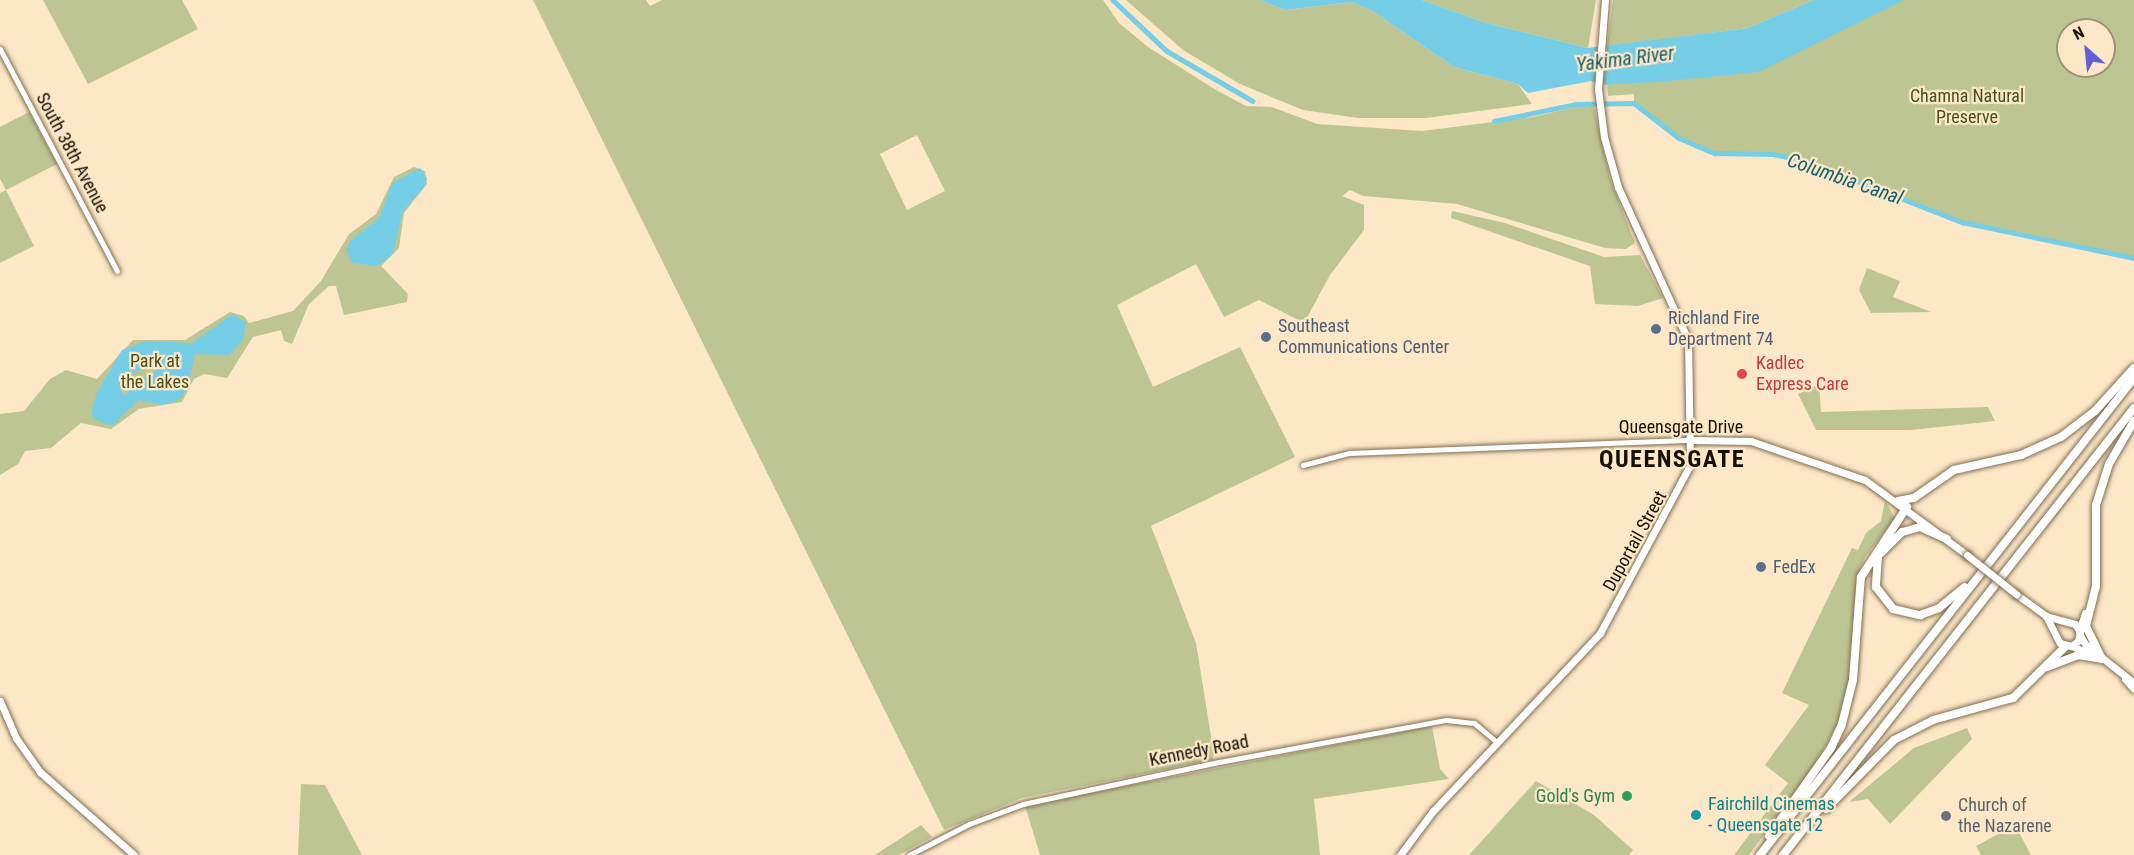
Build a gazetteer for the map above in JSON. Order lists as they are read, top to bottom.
{
  "streets": {
    "main road": ["Queensgate Drive", "Duportail Street"],
    "street": ["South 38th Avenue", "Kennedy Road"]
  },
  "crossings": [
    ["Queensgate Drive", "Duportail Street"],
    ["Duportail Street", "Kennedy Road"]
  ],
  "districts": ["QUEENSGATE"],
  "water": ["Yakima River", "Columbia Canal"],
  "parks": ["Chamna Natural Preserve", "Park at the Lakes"],
  "places": [
    "Richland Fire Department 74",
    "Southeast Communications Center",
    "Kadlec Express Care",
    "FedEx",
    "Gold's Gym",
    "Fairchild Cinemas - Queensgate 12",
    "Church of the Nazarene"
  ],
  "north": "top left"
}
